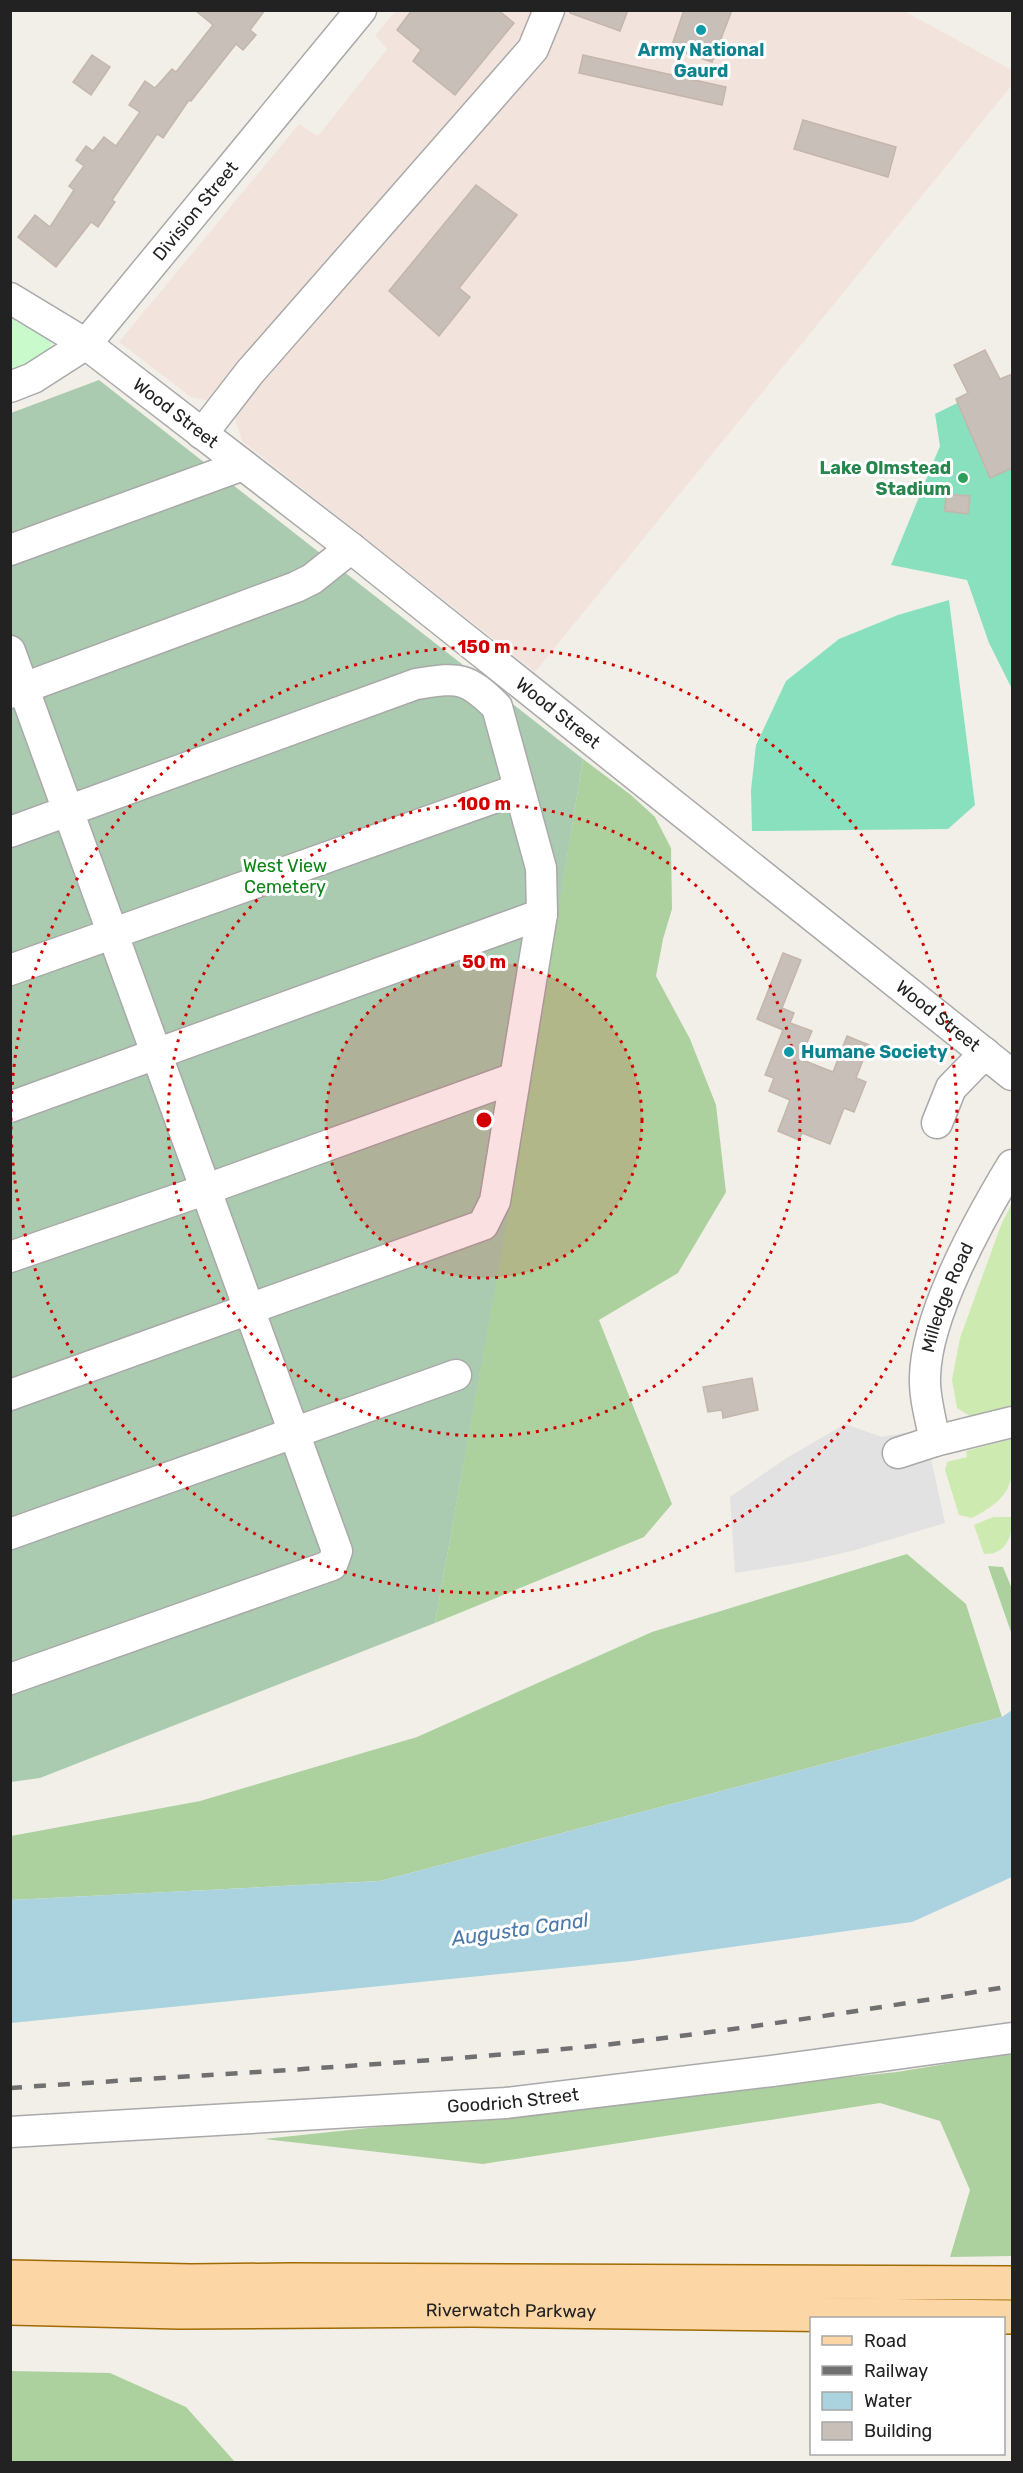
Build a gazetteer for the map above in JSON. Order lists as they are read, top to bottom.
{
  "streets": {
    "main road": ["Riverwatch Parkway"],
    "street": [
      "Division Street",
      "Wood Street",
      "Milledge Road",
      "Goodrich Street"
    ]
  },
  "crossings": [
    ["Division Street", "Wood Street"]
  ],
  "water": ["Augusta Canal"],
  "parks": ["West View Cemetery"],
  "places": ["Army National Gaurd", "Lake Olmstead Stadium", "Humane Society"],
  "legend": [
    "Road",
    "Railway",
    "Water",
    "Building"
  ],
  "rings": ["150 m", "100 m", "50 m"]
}
